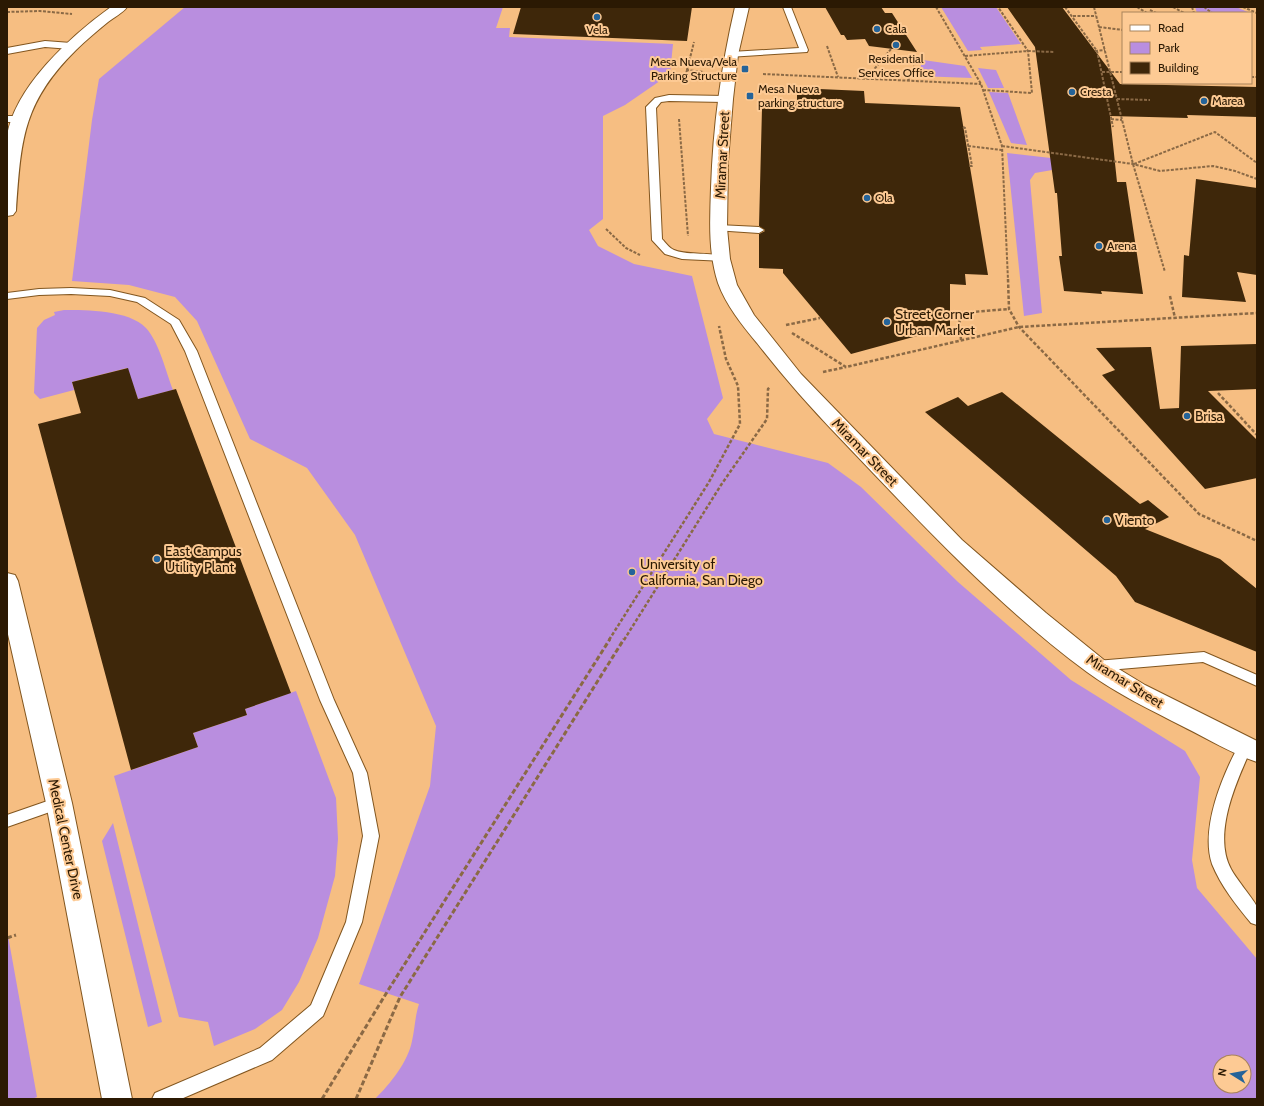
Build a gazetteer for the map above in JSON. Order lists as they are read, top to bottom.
{
  "streets": {
    "street": ["Miramar Street", "Medical Center Drive"]
  },
  "places": {
    "other": [
      "Vela",
      "Cala",
      "Residential Services Office",
      "Cresta",
      "Marea",
      "Ola",
      "Arena",
      "Street Corner Urban Market",
      "Brisa",
      "Viento",
      "East Campus Utility Plant",
      "University of California, San Diego"
    ],
    "transit": ["Mesa Nueva/Vela Parking Structure", "Mesa Nueva parking structure"]
  },
  "legend": ["Road", "Park", "Building"],
  "north": "left"
}
